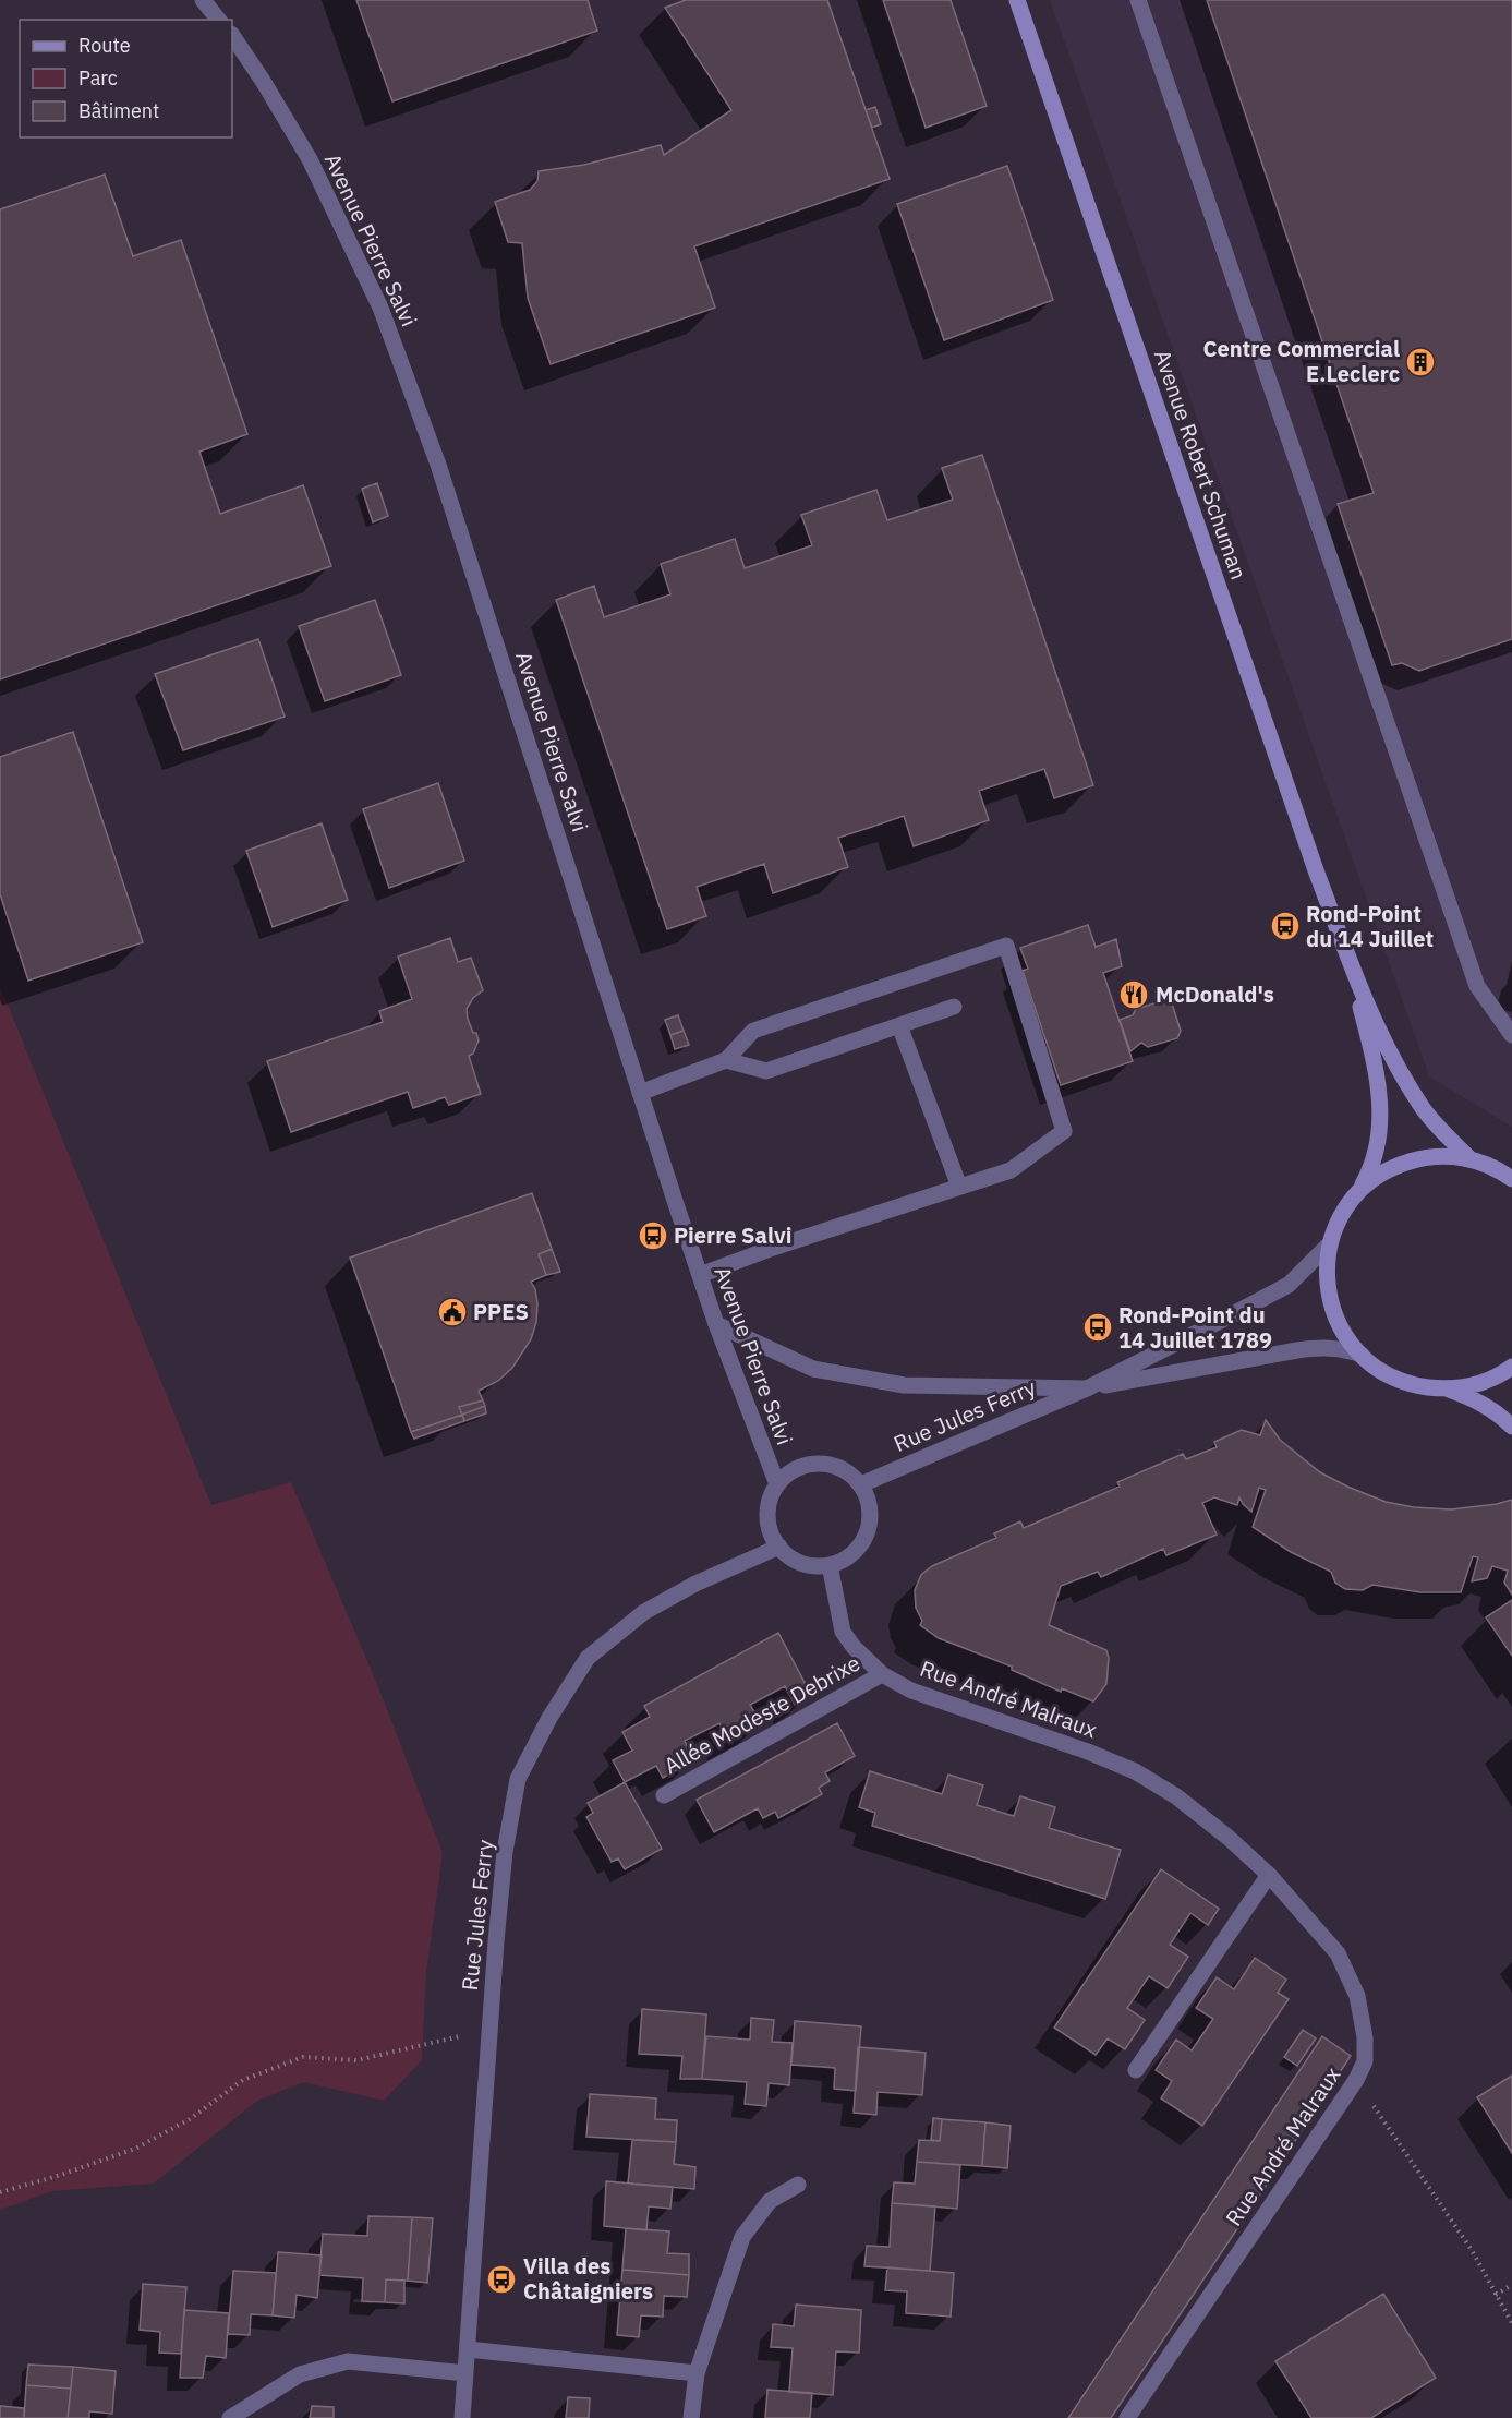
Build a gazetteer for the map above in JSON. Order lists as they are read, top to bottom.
{
  "streets": {
    "main road": ["Avenue Robert Schuman"],
    "street": [
      "Avenue Pierre Salvi",
      "Rue Jules Ferry",
      "Rue André Malraux",
      "Allée Modeste Debrixe"
    ]
  },
  "crossings": [
    ["Avenue Pierre Salvi", "Rue Jules Ferry"],
    ["Avenue Pierre Salvi", "Rue André Malraux"],
    ["Rue Jules Ferry", "Rue André Malraux"],
    ["Rue André Malraux", "Allée Modeste Debrixe"]
  ],
  "places": {
    "building": ["Centre Commercial E.Leclerc"],
    "bus stop": [
      "Rond-Point du 14 Juillet",
      "Pierre Salvi",
      "Rond-Point du 14 Juillet 1789",
      "Villa des Châtaigniers"
    ],
    "restaurant": ["McDonald's"],
    "public building": ["PPES"]
  },
  "legend": ["Route", "Parc", "Bâtiment"]
}
